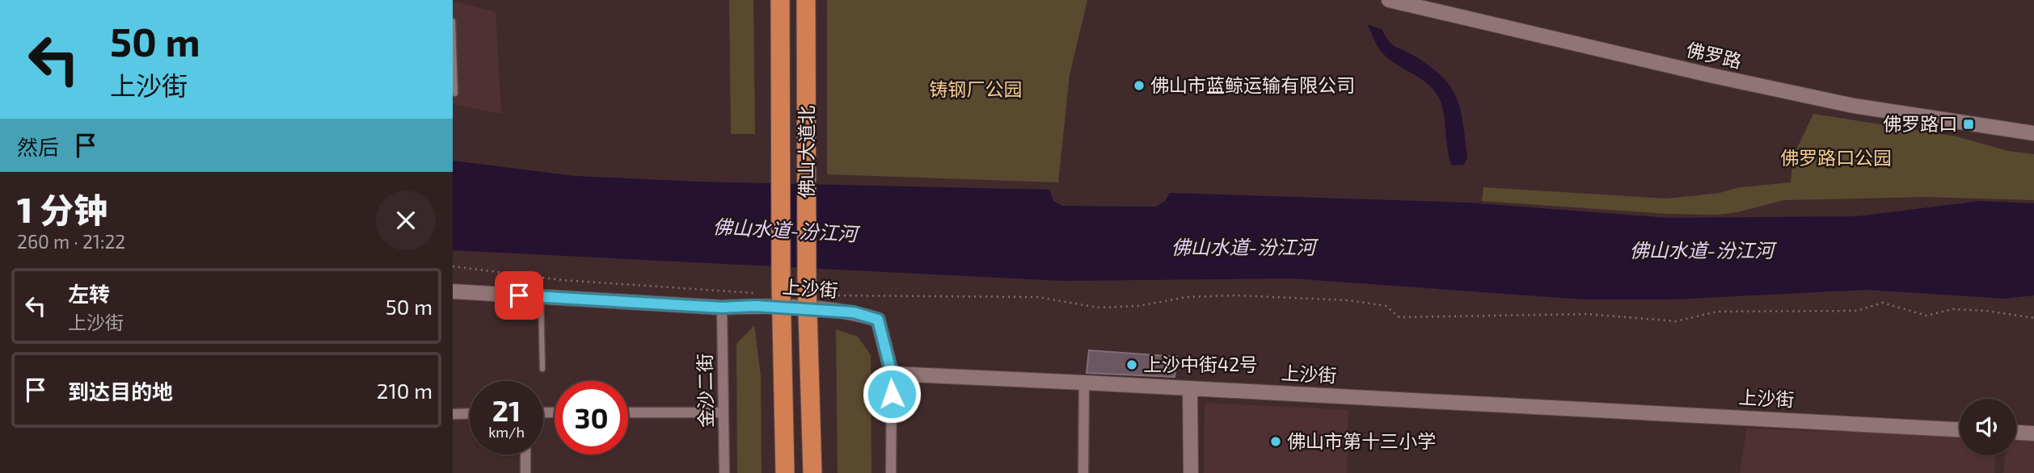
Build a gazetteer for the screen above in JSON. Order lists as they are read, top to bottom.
{
  "streets": {
    "highway": ["佛山大道北"],
    "street": ["佛罗路", "上沙街", "金沙二街"]
  },
  "crossings": [
    ["上沙街", "金沙二街"]
  ],
  "water": ["佛山水道-汾江河"],
  "parks": ["铸钢厂公园", "佛罗路口公园"],
  "places": {
    "other": ["佛山市蓝鲸运输有限公司", "上沙中街42号", "佛山市第十三小学"],
    "transit": ["佛罗路口"]
  },
  "page": {
    "turn": ["50 m", "上沙街"],
    "then": "然后",
    "heading": ["1 分钟", "260 m · 21:22"],
    "list": [
      {
        "name": "左转",
        "note": "上沙街",
        "value": "50 m"
      },
      {
        "name": "到达目的地",
        "value": "210 m"
      }
    ],
    "speed": "21 km/h",
    "limit": "30"
  }
}
